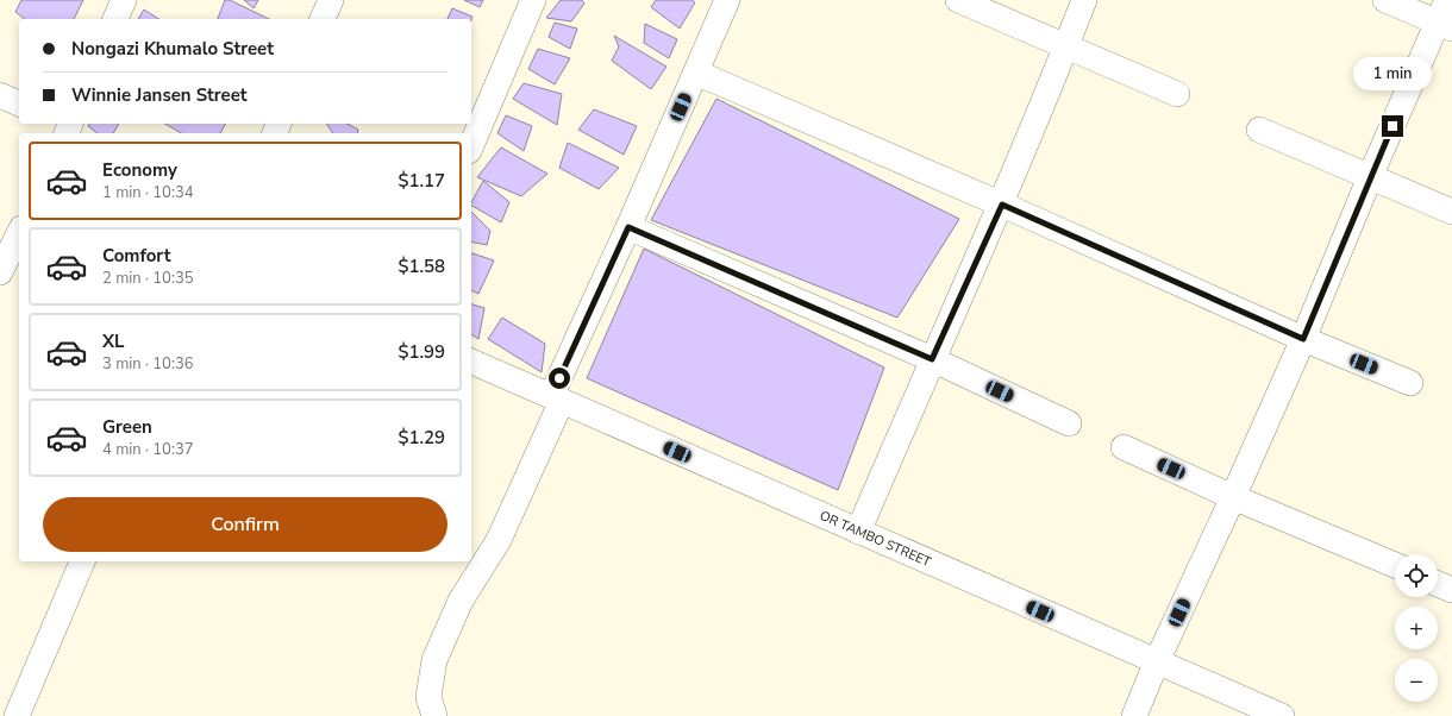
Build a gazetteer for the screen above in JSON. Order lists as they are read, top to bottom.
{
  "streets": {
    "street": ["OR TAMBO STREET"]
  },
  "page": {
    "banner": ["Nongazi Khumalo Street", "Winnie Jansen Street"],
    "bubble": "1 min",
    "list": [
      {
        "name": "Economy",
        "note": "1 min · 10:34",
        "value": "$1.17"
      },
      {
        "name": "Comfort",
        "note": "2 min · 10:35",
        "value": "$1.58"
      },
      {
        "name": "XL",
        "note": "3 min · 10:36",
        "value": "$1.99"
      },
      {
        "name": "Green",
        "note": "4 min · 10:37",
        "value": "$1.29"
      }
    ],
    "buttons": "Confirm",
    "map_buttons": ["+", "−"]
  }
}
